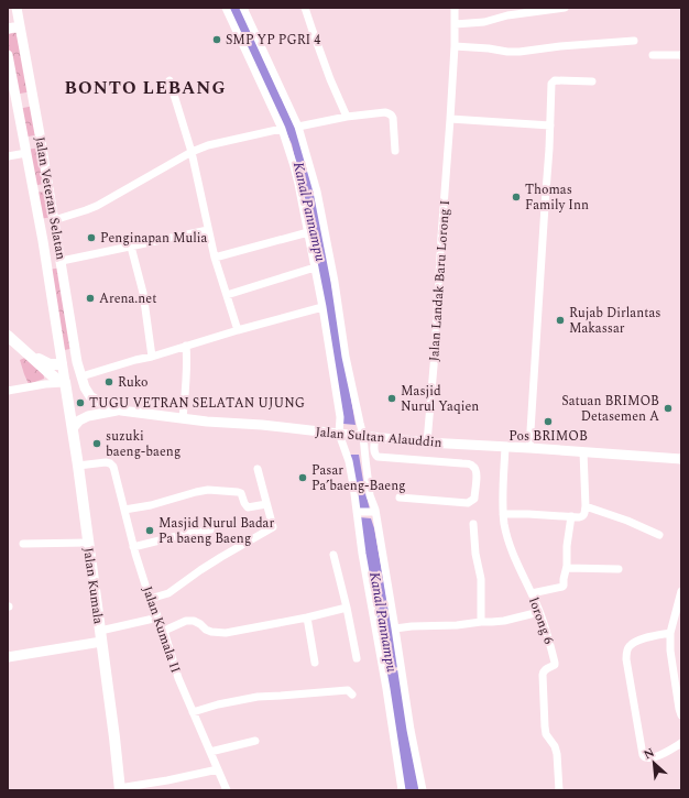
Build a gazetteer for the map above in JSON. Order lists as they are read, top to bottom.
{
  "streets": {
    "main road": ["Jalan Veteran Selatan", "Jalan Sultan Alauddin", "Jalan Kumala"],
    "street": ["Jalan Landak Baru Lorong I", "lorong 6", "Jalan Kumala II"]
  },
  "crossings": [
    ["Jalan Veteran Selatan", "Jalan Sultan Alauddin"],
    ["Jalan Veteran Selatan", "Jalan Kumala"],
    ["Jalan Landak Baru Lorong I", "Jalan Sultan Alauddin"],
    ["Jalan Sultan Alauddin", "lorong 6"],
    ["Jalan Kumala", "Jalan Kumala II"]
  ],
  "districts": ["BONTO LEBANG"],
  "water": ["Kanal Pannampu"],
  "places": [
    "SMP YP PGRI 4",
    "Thomas Family Inn",
    "Penginapan Mulia",
    "Arena.net",
    "Rujab Dirlantas Makassar",
    "Ruko",
    "Masjid Nurul Yaqien",
    "TUGU VETRAN SELATAN UJUNG",
    "Satuan BRIMOB Detasemen A",
    "Pos BRIMOB",
    "suzuki baeng-baeng",
    "Pasar Paʼbaeng-Baeng",
    "Masjid Nurul Badar Pa baeng Baeng"
  ],
  "north": "top left"
}
